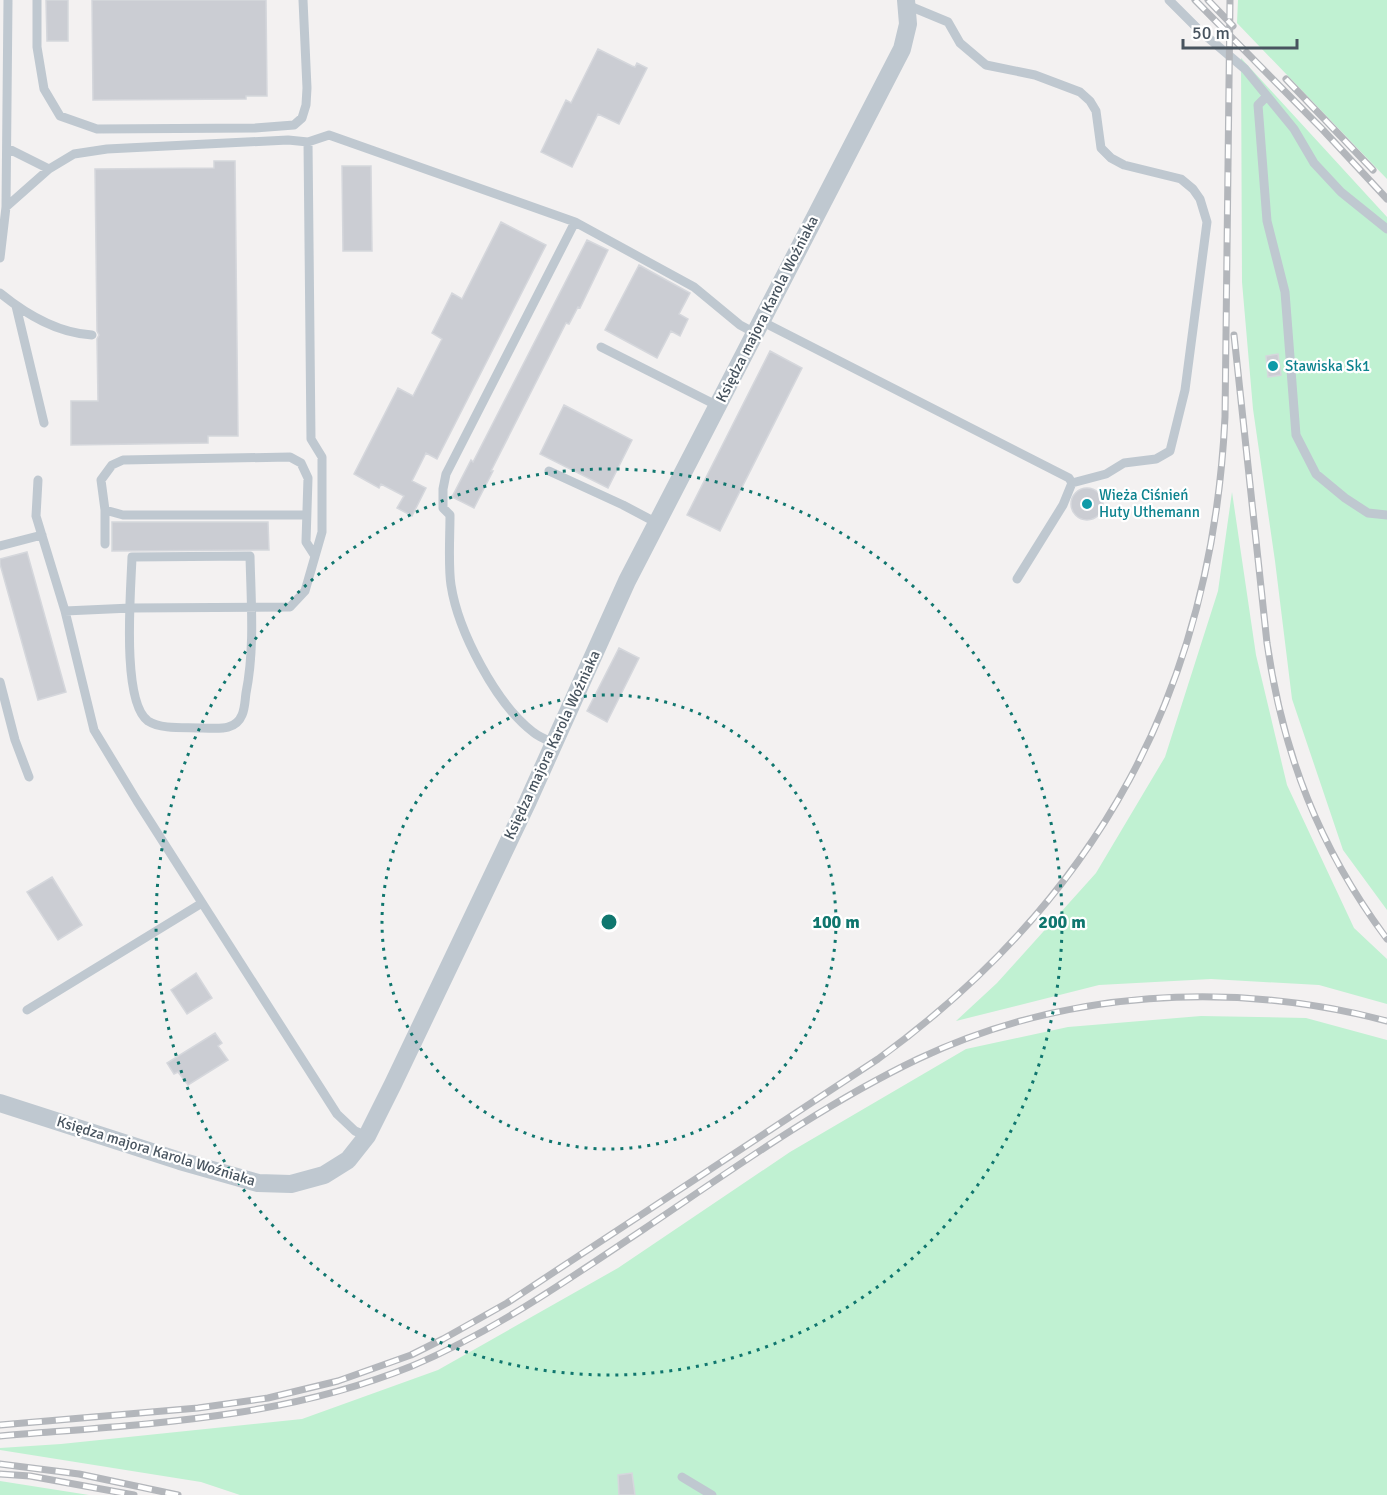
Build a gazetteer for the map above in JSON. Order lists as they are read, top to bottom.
{
  "streets": {
    "street": ["Księdza majora Karola Woźniaka"]
  },
  "places": ["Stawiska Sk1", "Wieża Ciśnień Huty Uthemann"],
  "scale_bar": "50 m",
  "rings": ["100 m", "200 m"]
}
